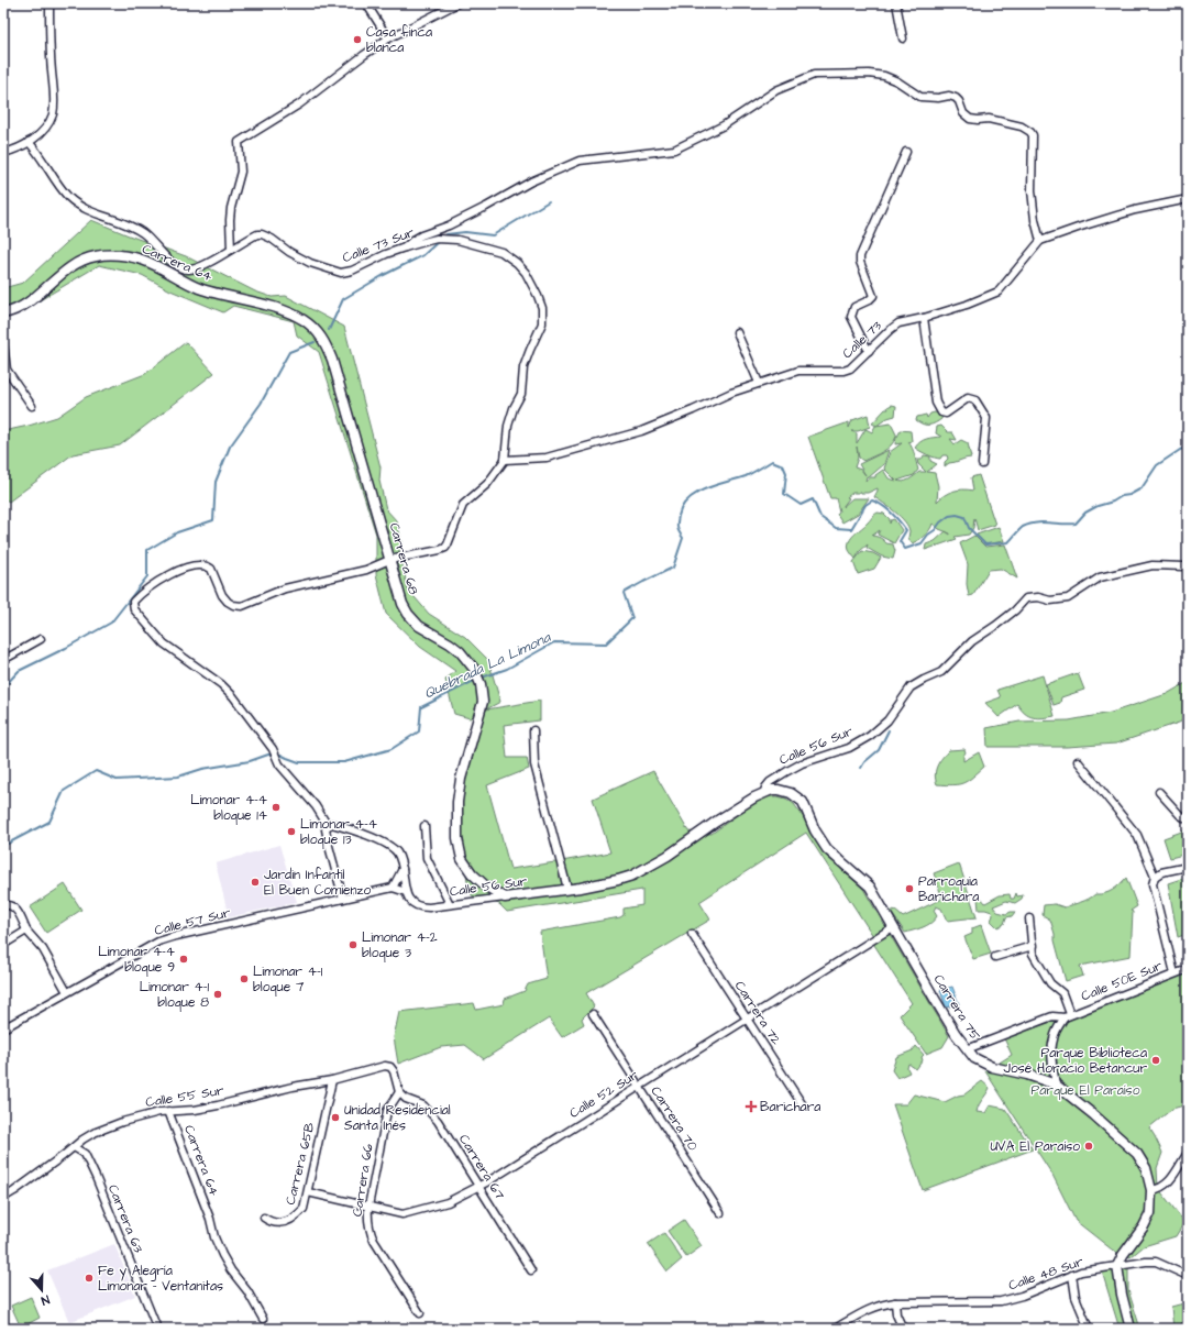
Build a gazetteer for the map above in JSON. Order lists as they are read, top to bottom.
{
  "streets": {
    "street": [
      "Calle 73 Sur",
      "Carrera 64",
      "Calle 73",
      "Carrera 68",
      "Calle 56 Sur",
      "Calle 57 Sur",
      "Calle 50E Sur",
      "Carrera 75",
      "Carrera 72",
      "Calle 52 Sur",
      "Calle 55 Sur",
      "Carrera 70",
      "Carrera 65B",
      "Carrera 67",
      "Carrera 66",
      "Carrera 63",
      "Calle 48 Sur"
    ]
  },
  "crossings": [
    ["Calle 73 Sur", "Calle 73"],
    ["Carrera 64", "Carrera 68"],
    ["Carrera 64", "Calle 55 Sur"],
    ["Carrera 68", "Calle 56 Sur"],
    ["Calle 56 Sur", "Calle 57 Sur"],
    ["Calle 56 Sur", "Carrera 75"],
    ["Calle 50E Sur", "Carrera 75"],
    ["Carrera 75", "Calle 52 Sur"],
    ["Carrera 75", "Calle 48 Sur"],
    ["Carrera 72", "Calle 52 Sur"],
    ["Calle 52 Sur", "Carrera 70"],
    ["Calle 52 Sur", "Carrera 65B"],
    ["Calle 52 Sur", "Carrera 67"],
    ["Calle 52 Sur", "Carrera 66"],
    ["Calle 55 Sur", "Carrera 65B"],
    ["Calle 55 Sur", "Carrera 67"],
    ["Calle 55 Sur", "Carrera 66"],
    ["Calle 55 Sur", "Carrera 63"],
    ["Carrera 67", "Carrera 66"]
  ],
  "water": ["Quebrada La Limona"],
  "parks": ["Parque El Paraíso"],
  "places": {
    "other": [
      "Casa finca blanca",
      "Limonar 4-4 bloque 14",
      "Limonar 4-4 bloque 13",
      "Jardin Infantil El Buen Comienzo",
      "Parroquia Barichara",
      "Limonar 4-2 bloque 3",
      "Limonar 4-4 bloque 9",
      "Limonar 4-1 bloque 7",
      "Limonar 4-1 bloque 8",
      "Parque Biblioteca José Horacio Betancur",
      "Unidad Residencial Santa Inés",
      "UVA El Paraíso",
      "Fe y Alegría Limonar - Ventanitas"
    ],
    "health": ["Barichara"]
  },
  "north": "bottom"
}
